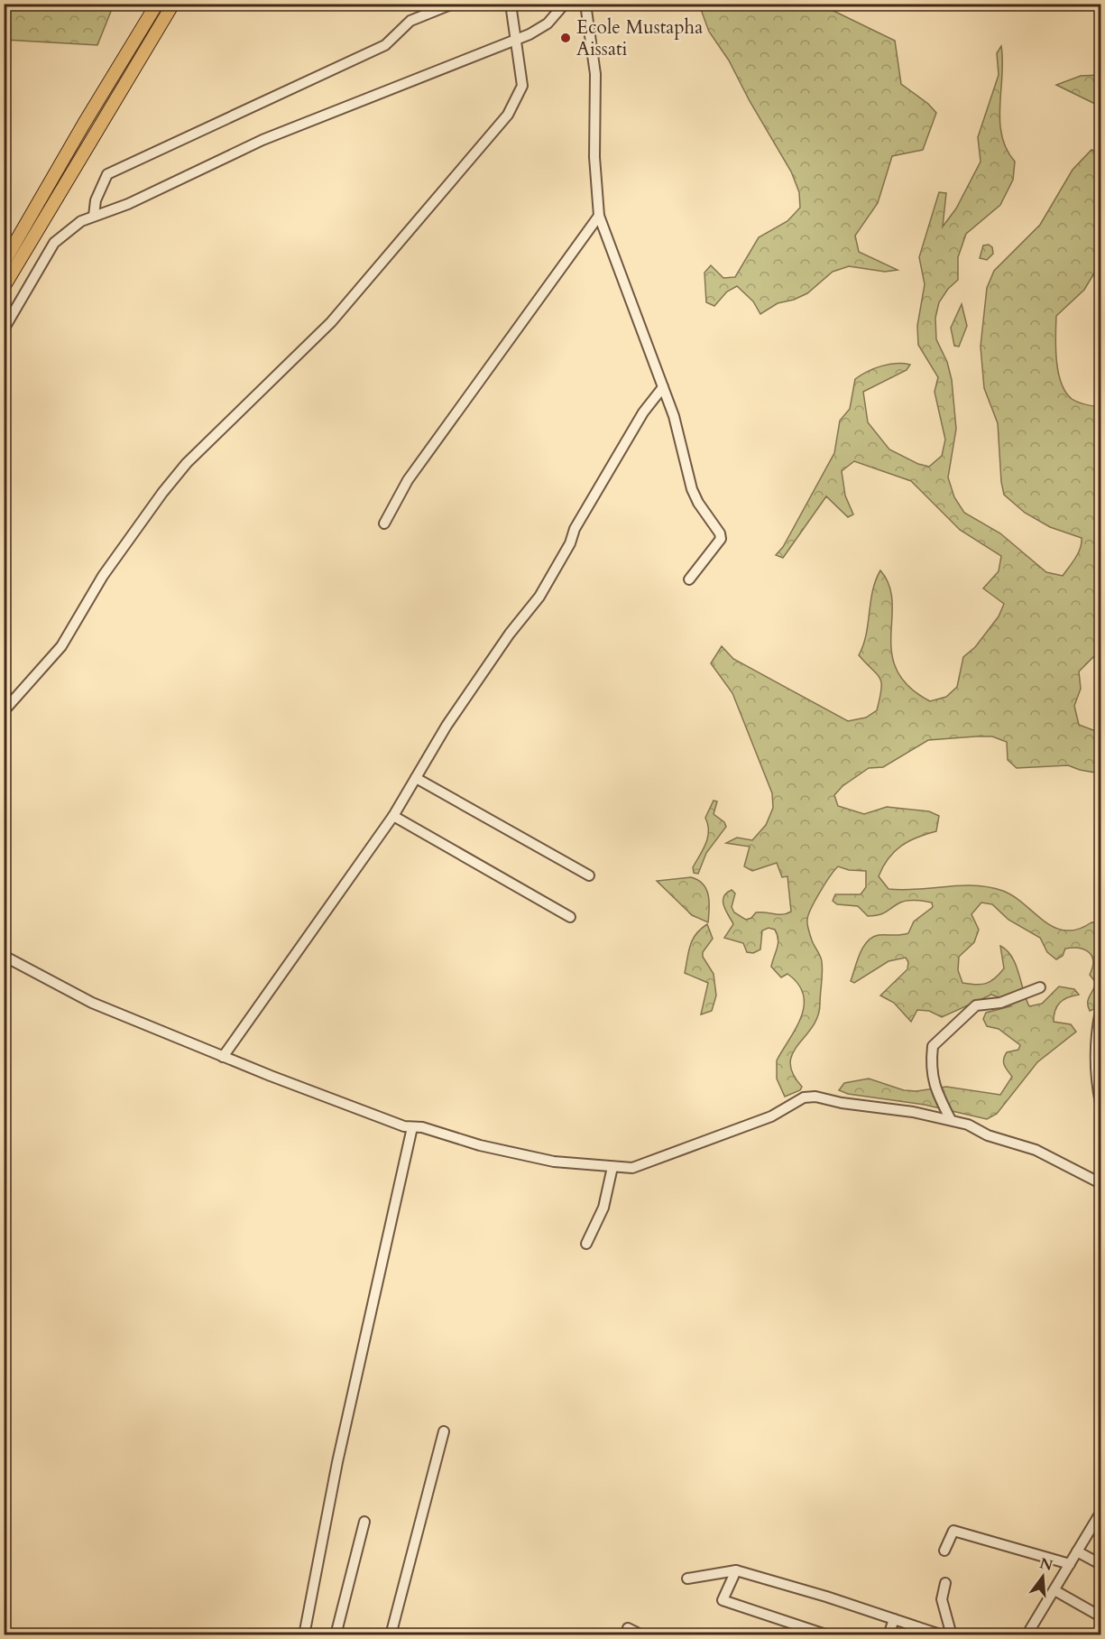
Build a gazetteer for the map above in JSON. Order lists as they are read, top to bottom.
{
  "places": ["Ecole Mustapha Aissati"],
  "north": "top"
}
